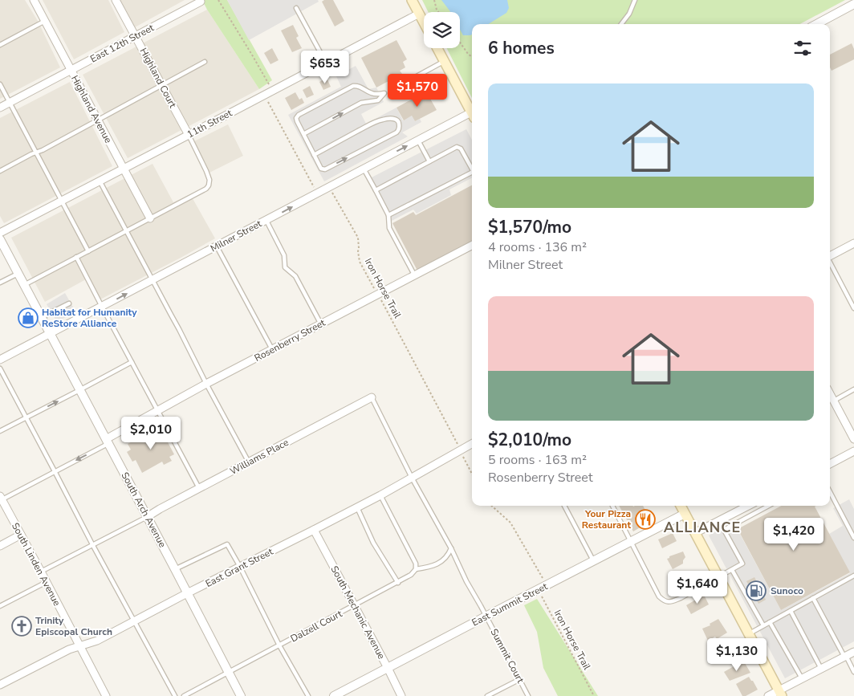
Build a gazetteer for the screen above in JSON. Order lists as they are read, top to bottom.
{
  "streets": {
    "street": [
      "East 12th Street",
      "Highland Court",
      "Highland Avenue",
      "11th Street",
      "Milner Street",
      "Rosenberry Street",
      "Williams Place",
      "South Arch Avenue",
      "South Linden Avenue",
      "East Grant Street",
      "East Summit Street",
      "South Mechanic Avenue"
    ],
    "lane": ["Dalzell Court", "Summit Court"],
    "path": ["Iron Horse Trail"]
  },
  "crossings": [
    ["East 12th Street", "Highland Court"],
    ["East 12th Street", "Highland Avenue"],
    ["Highland Court", "11th Street"],
    ["Highland Avenue", "11th Street"],
    ["11th Street", "Iron Horse Trail"],
    ["Milner Street", "Iron Horse Trail"],
    ["Milner Street", "South Arch Avenue"],
    ["Iron Horse Trail", "Rosenberry Street"],
    ["Iron Horse Trail", "East Grant Street"],
    ["Iron Horse Trail", "East Summit Street"],
    ["Rosenberry Street", "South Arch Avenue"],
    ["Williams Place", "South Arch Avenue"],
    ["Williams Place", "Summit Court"],
    ["South Arch Avenue", "East Grant Street"],
    ["South Arch Avenue", "Dalzell Court"],
    ["South Linden Avenue", "East Grant Street"],
    ["East Grant Street", "South Mechanic Avenue"],
    ["East Grant Street", "Summit Court"],
    ["East Summit Street", "South Mechanic Avenue"],
    ["East Summit Street", "Summit Court"],
    ["South Mechanic Avenue", "Dalzell Court"]
  ],
  "districts": ["ALLIANCE"],
  "places": {
    "shop": ["Habitat for Humanity ReStore Alliance"],
    "restaurant": ["Your Pizza Restaurant"],
    "fuel station": ["Sunoco"],
    "church": ["Trinity Episcopal Church"]
  },
  "page": {
    "heading": "6 homes",
    "price": [
      "$653",
      "$1,570",
      "$2,010",
      "$1,420",
      "$1,640",
      "$1,130"
    ],
    "list": [
      {
        "name": "$1,570/mo",
        "note": "4 rooms · 136 m² · Milner Street"
      },
      {
        "name": "$2,010/mo",
        "note": "5 rooms · 163 m² · Rosenberry Street"
      }
    ]
  }
}
